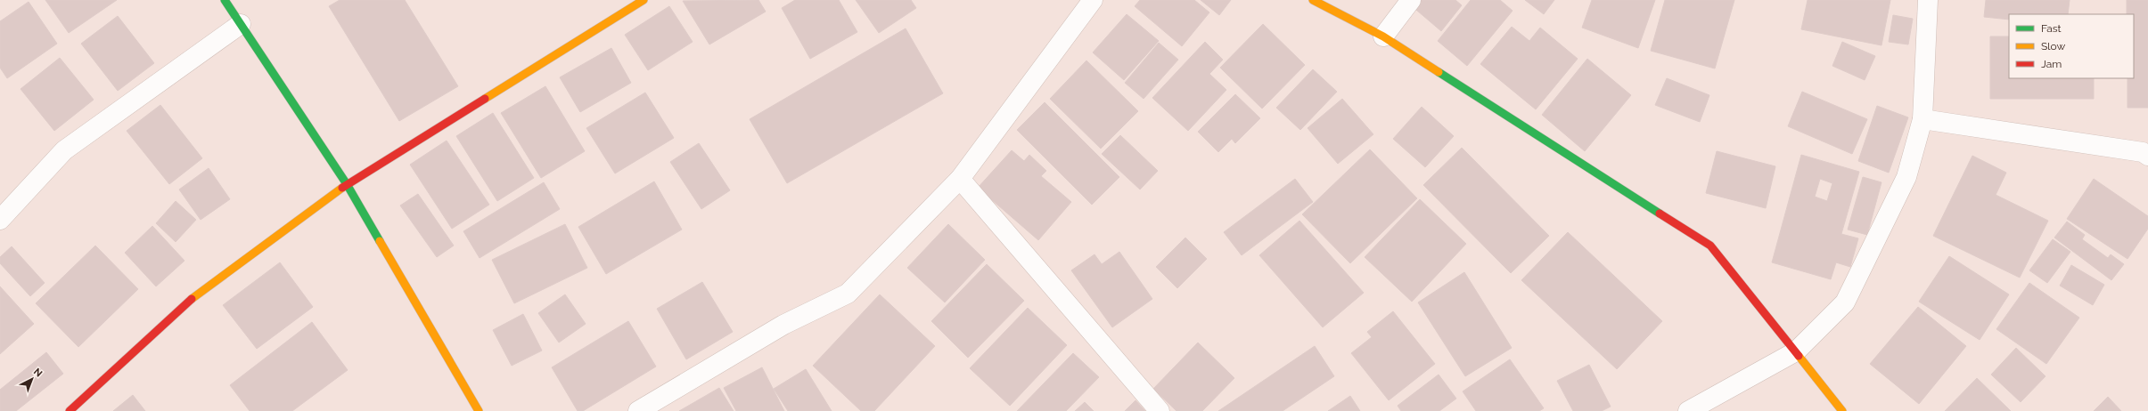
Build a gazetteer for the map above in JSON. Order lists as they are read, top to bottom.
{
  "legend": ["Fast", "Slow", "Jam"],
  "north": "top right"
}
